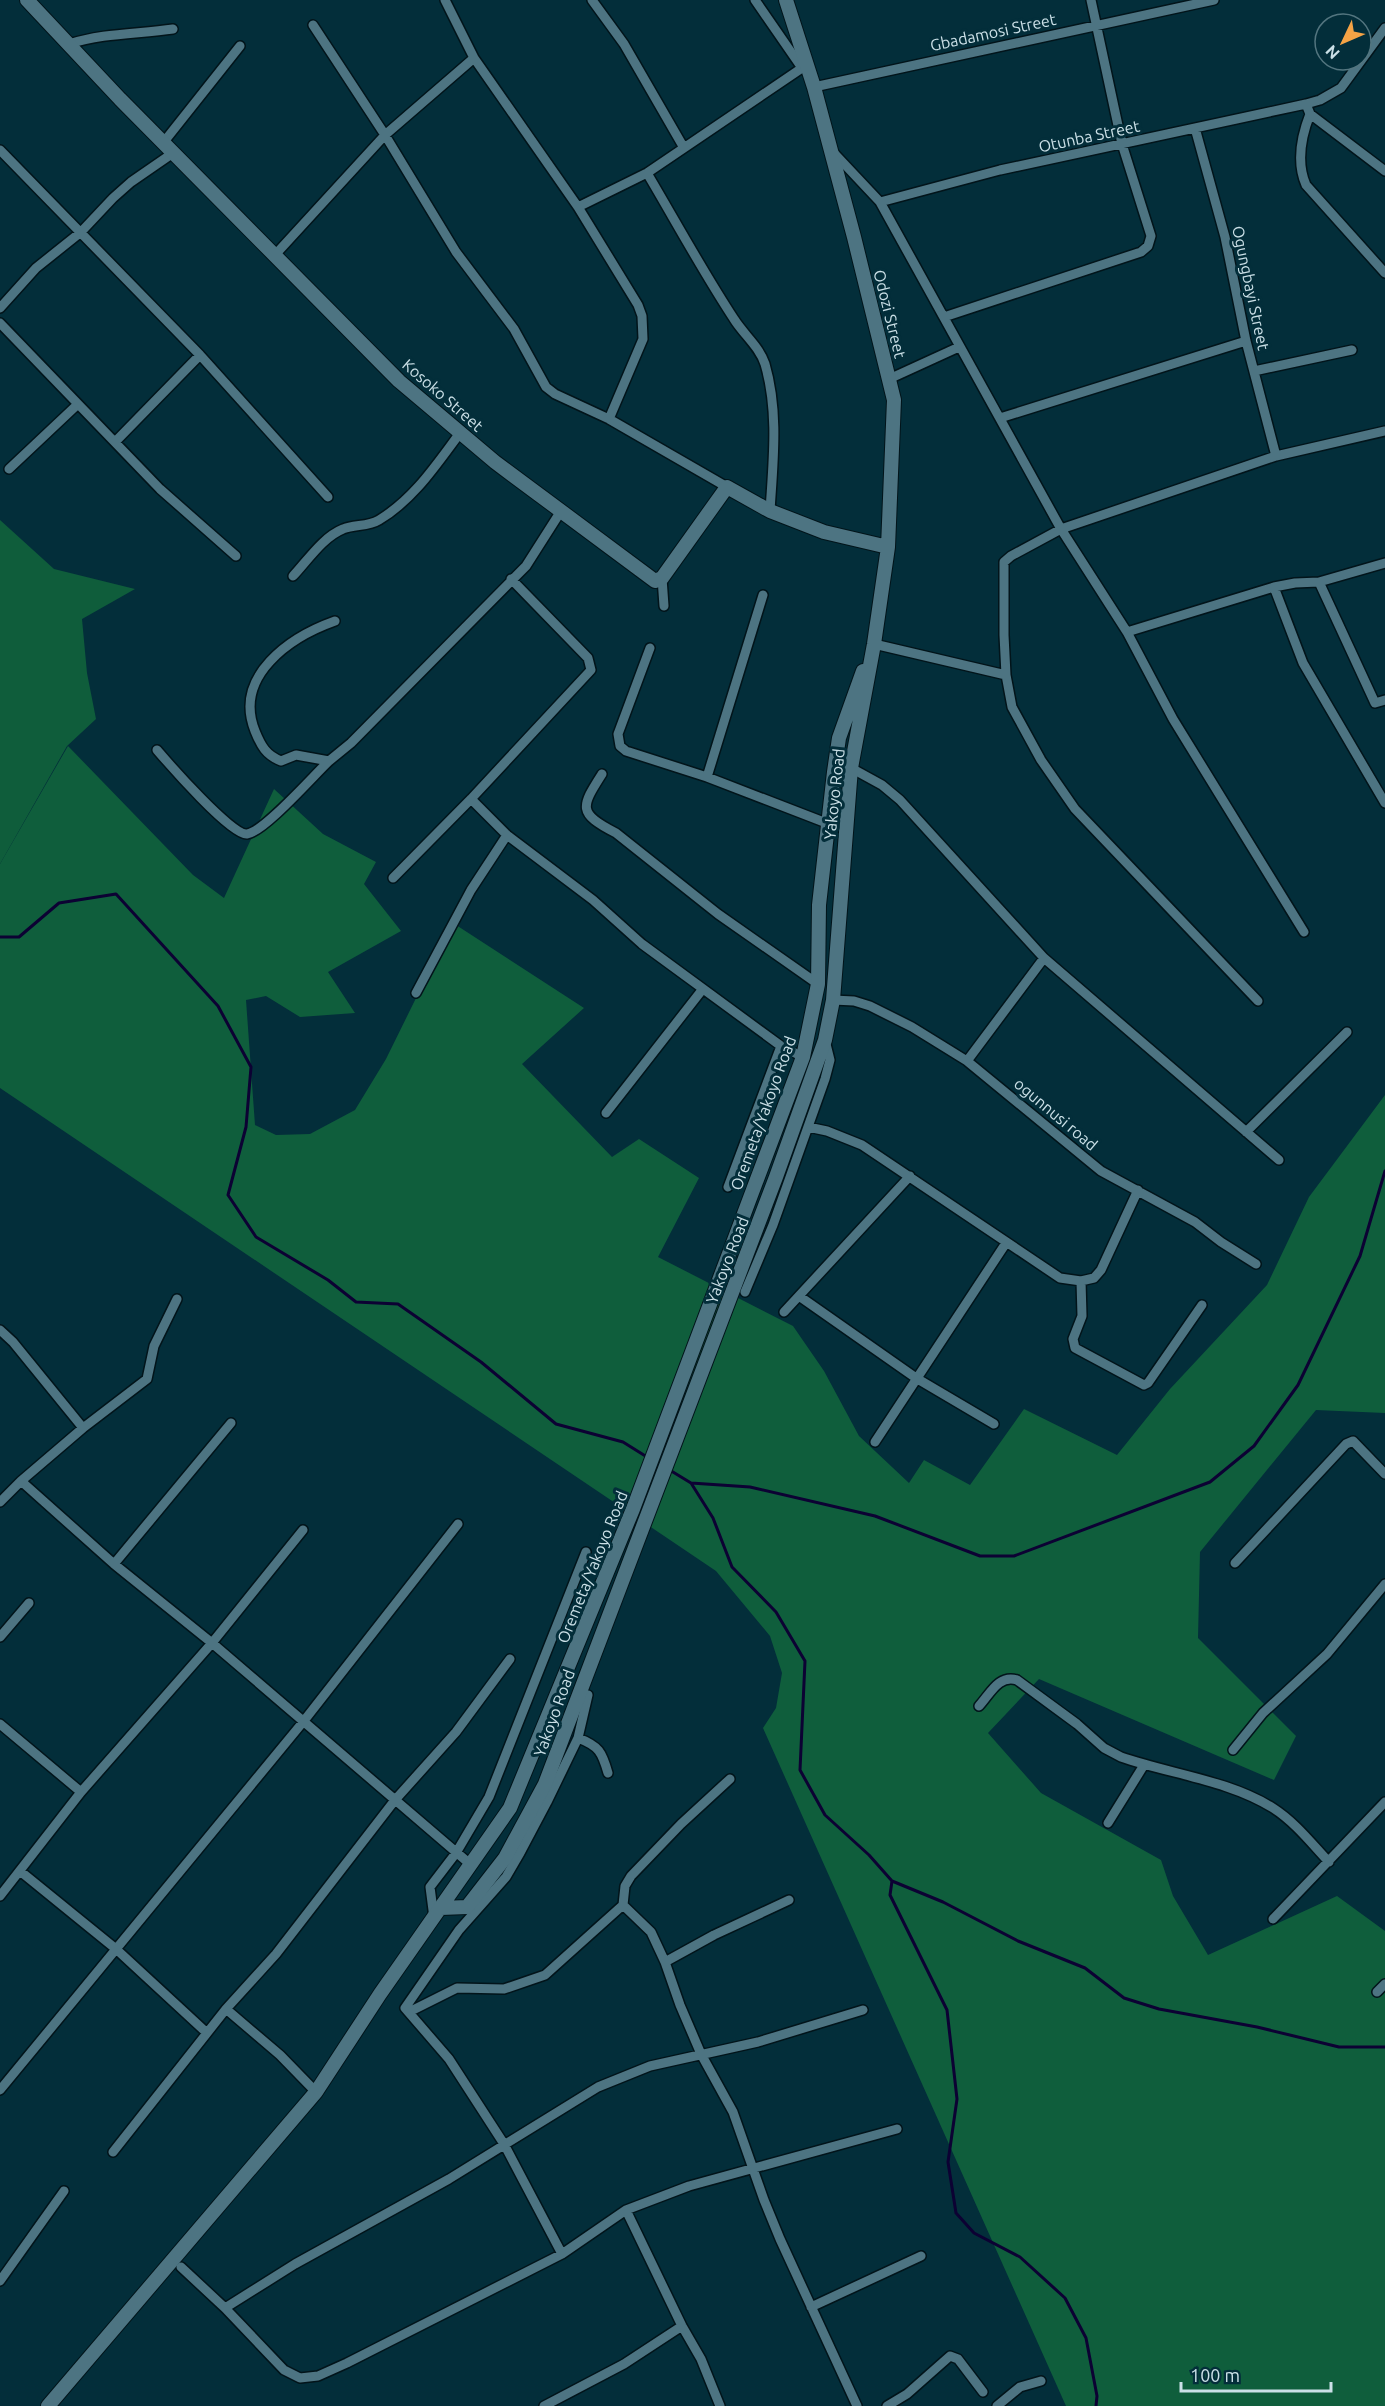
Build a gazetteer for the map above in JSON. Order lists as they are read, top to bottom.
{
  "streets": {
    "main road": [
      "Odozi Street",
      "Kosoko Street",
      "Yakoyo Road",
      "Oremeta/Yakoyo Road"
    ],
    "street": [
      "Gbadamosi Street",
      "Otunba Street",
      "Ogungbayi Street",
      "ogunnusi road"
    ]
  },
  "crossings": [
    ["Gbadamosi Street", "Odozi Street"],
    ["Otunba Street", "Ogungbayi Street"],
    ["Odozi Street", "Yakoyo Road"],
    ["Odozi Street", "Oremeta/Yakoyo Road"],
    ["Yakoyo Road", "Oremeta/Yakoyo Road"],
    ["Yakoyo Road", "ogunnusi road"]
  ],
  "scale_bar": "100 m",
  "north": "bottom left"
}
